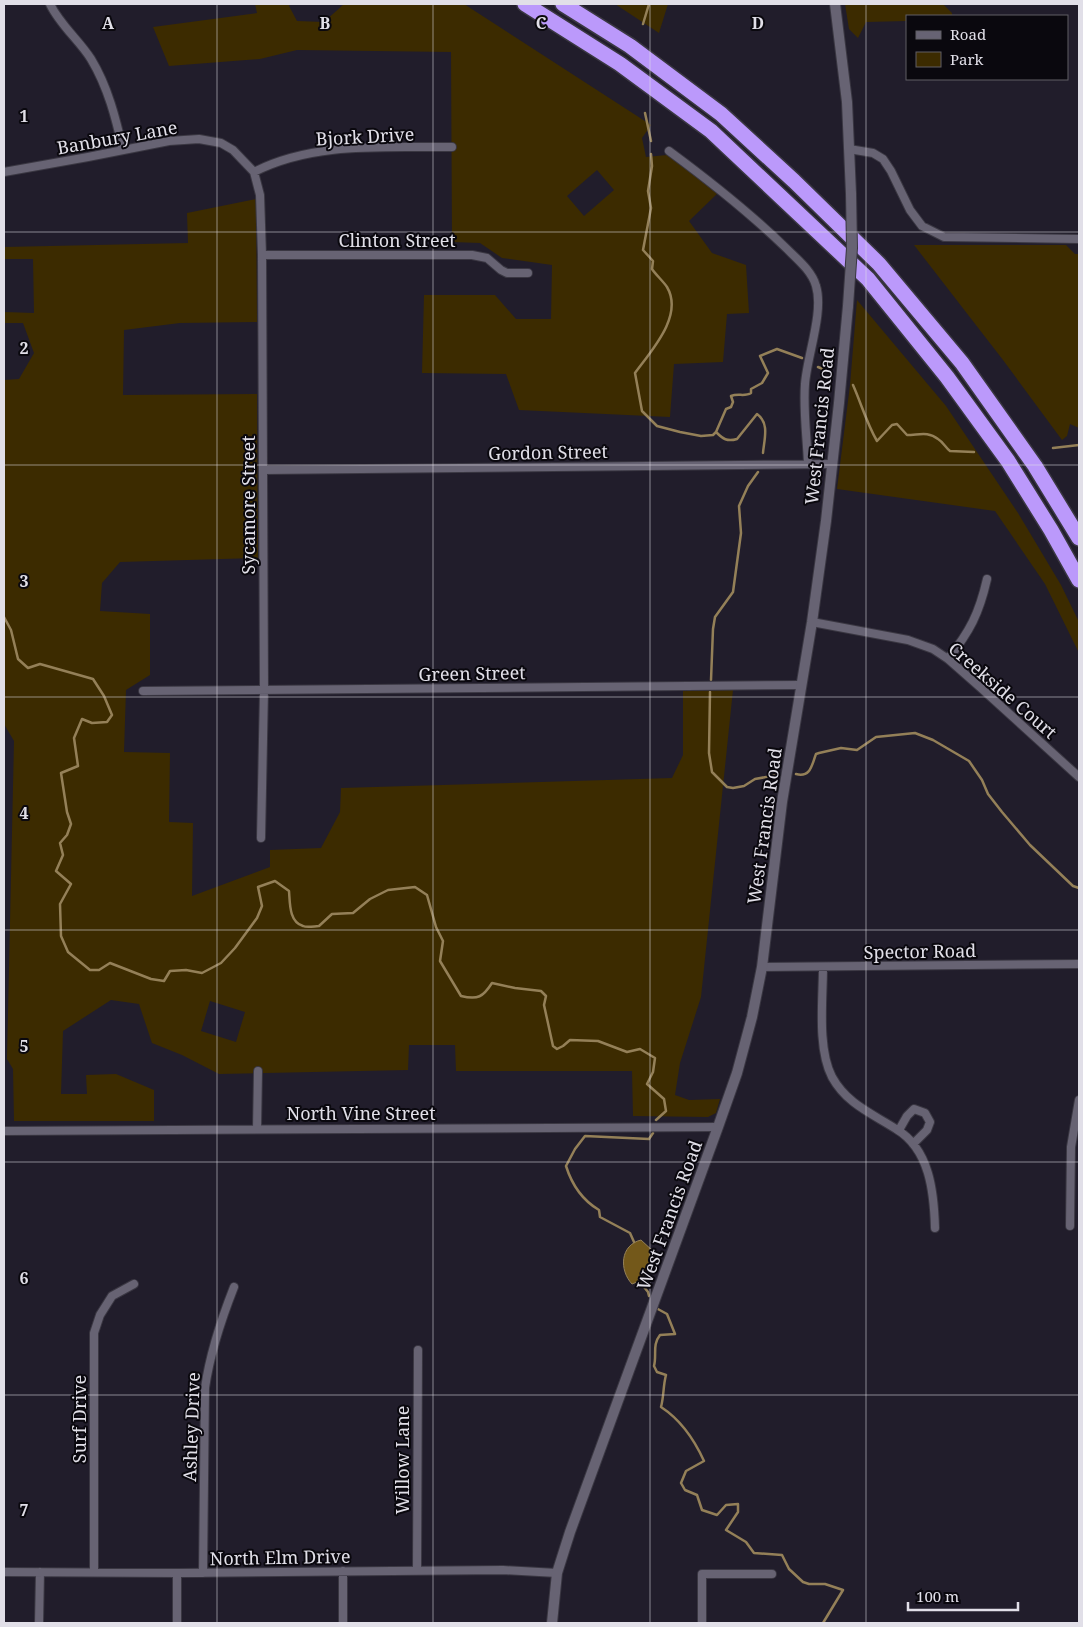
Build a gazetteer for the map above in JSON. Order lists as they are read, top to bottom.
{
  "streets": {
    "street": [
      "Bjork Drive",
      "Banbury Lane",
      "Clinton Street",
      "West Francis Road",
      "Gordon Street",
      "Sycamore Street",
      "Green Street",
      "Creekside Court",
      "Spector Road",
      "North Vine Street",
      "Surf Drive",
      "Ashley Drive",
      "Willow Lane",
      "North Elm Drive"
    ]
  },
  "crossings": [
    ["Bjork Drive", "Banbury Lane"],
    ["Bjork Drive", "Sycamore Street"],
    ["Banbury Lane", "Sycamore Street"],
    ["Clinton Street", "Sycamore Street"],
    ["West Francis Road", "Gordon Street"],
    ["West Francis Road", "Green Street"],
    ["West Francis Road", "Creekside Court"],
    ["West Francis Road", "Spector Road"],
    ["West Francis Road", "North Vine Street"],
    ["West Francis Road", "North Elm Drive"],
    ["Gordon Street", "Sycamore Street"],
    ["Sycamore Street", "Green Street"],
    ["Surf Drive", "North Elm Drive"],
    ["Ashley Drive", "North Elm Drive"],
    ["Willow Lane", "North Elm Drive"]
  ],
  "legend": ["Road", "Park"],
  "scale_bar": "100 m",
  "grid": {
    "columns": [
      "A",
      "B",
      "C",
      "D"
    ],
    "rows": [
      "1",
      "2",
      "3",
      "4",
      "5",
      "6",
      "7"
    ]
  }
}
